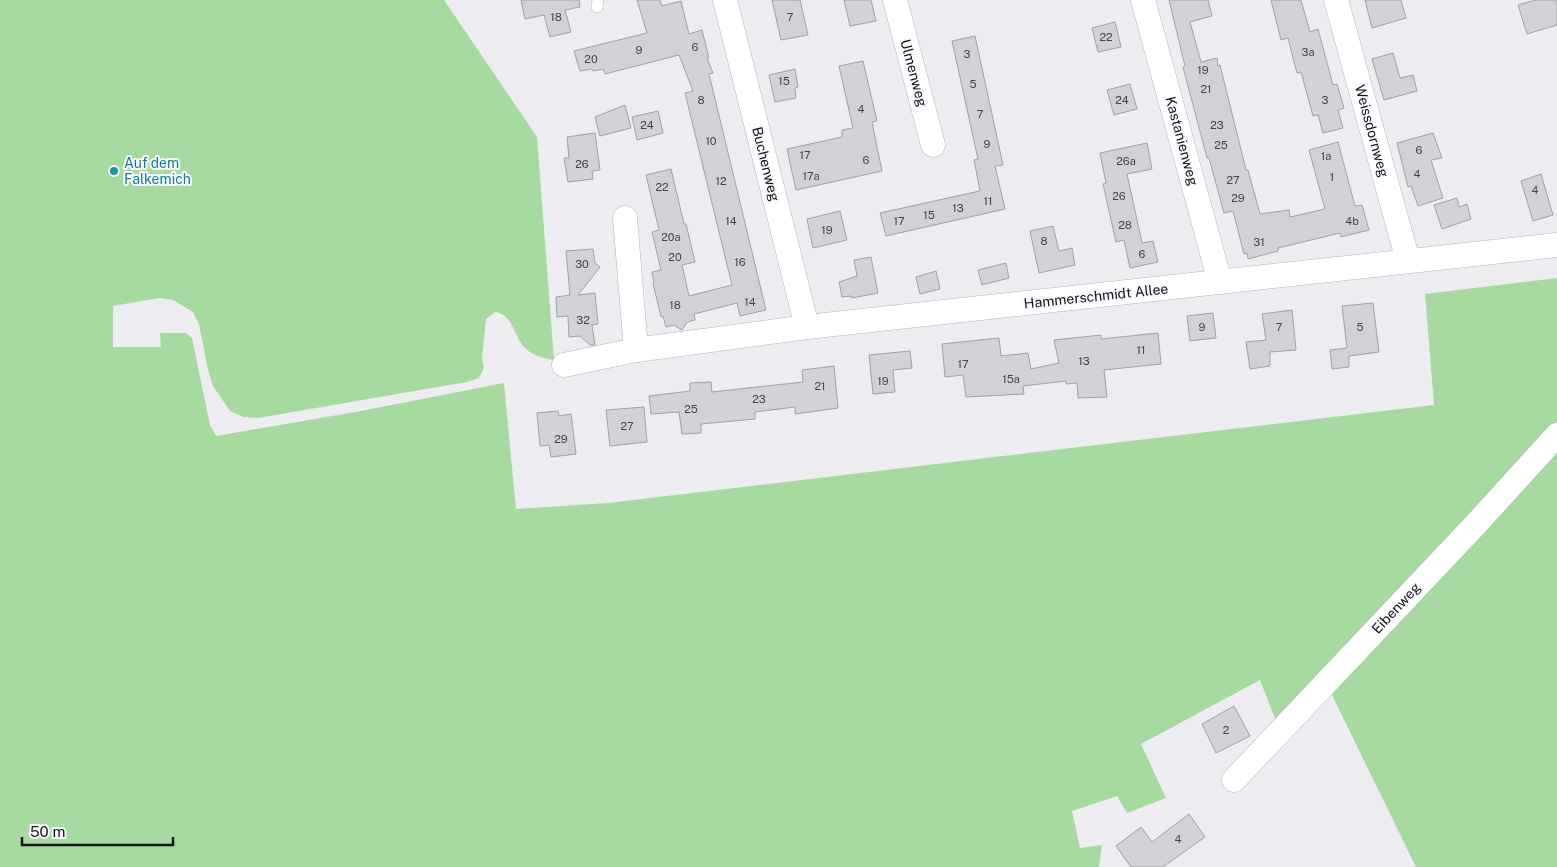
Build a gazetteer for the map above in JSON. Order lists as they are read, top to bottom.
{
  "streets": {
    "street": [
      "Ulmenweg",
      "Weissdornweg",
      "Kastanienweg",
      "Buchenweg",
      "Hammerschmidt Allee",
      "Eibenweg"
    ]
  },
  "crossings": [
    ["Weissdornweg", "Hammerschmidt Allee"],
    ["Kastanienweg", "Hammerschmidt Allee"],
    ["Buchenweg", "Hammerschmidt Allee"]
  ],
  "places": ["Auf dem Falkemich"],
  "house_numbers": [
    "18",
    "7",
    "22",
    "6",
    "9",
    "3a",
    "3",
    "20",
    "19",
    "15",
    "5",
    "21",
    "8",
    "24",
    "3",
    "4",
    "7",
    "24",
    "23",
    "10",
    "9",
    "25",
    "6",
    "17",
    "1a",
    "6",
    "26a",
    "26",
    "4",
    "17a",
    "1",
    "27",
    "12",
    "22",
    "4",
    "26",
    "29",
    "11",
    "13",
    "15",
    "14",
    "17",
    "4b",
    "28",
    "19",
    "20a",
    "8",
    "31",
    "6",
    "20",
    "16",
    "30",
    "14",
    "18",
    "32",
    "9",
    "7",
    "5",
    "11",
    "13",
    "17",
    "15a",
    "19",
    "21",
    "23",
    "25",
    "27",
    "29",
    "2",
    "4"
  ],
  "scale_bar": "50 m"
}
